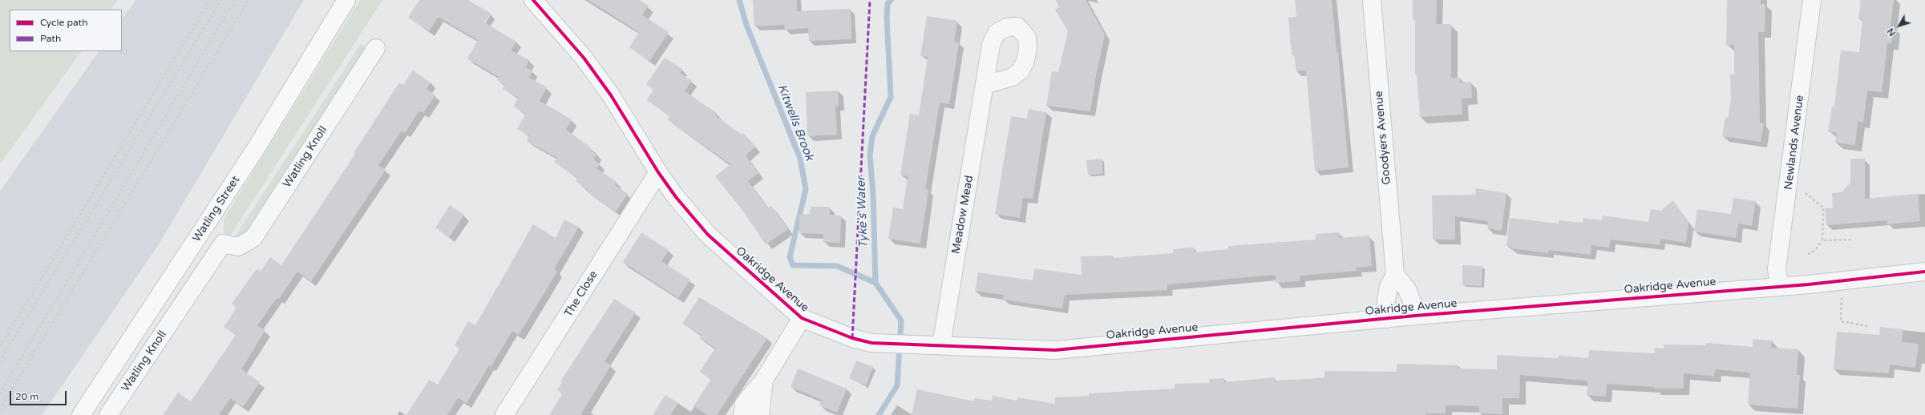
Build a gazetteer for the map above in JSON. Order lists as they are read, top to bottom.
{
  "streets": {
    "main road": ["Watling Street"],
    "street": [
      "Goodyers Avenue",
      "Newlands Avenue",
      "Watling Knoll",
      "Meadow Mead",
      "Oakridge Avenue",
      "The Close"
    ]
  },
  "crossings": [
    ["Newlands Avenue", "Oakridge Avenue"],
    ["Watling Knoll", "Watling Street"],
    ["Meadow Mead", "Oakridge Avenue"],
    ["Oakridge Avenue", "The Close"]
  ],
  "water": ["Kitwells Brook", "Tyke's Water"],
  "legend": ["Cycle path", "Path"],
  "scale_bar": "20 m",
  "north": "bottom left"
}
